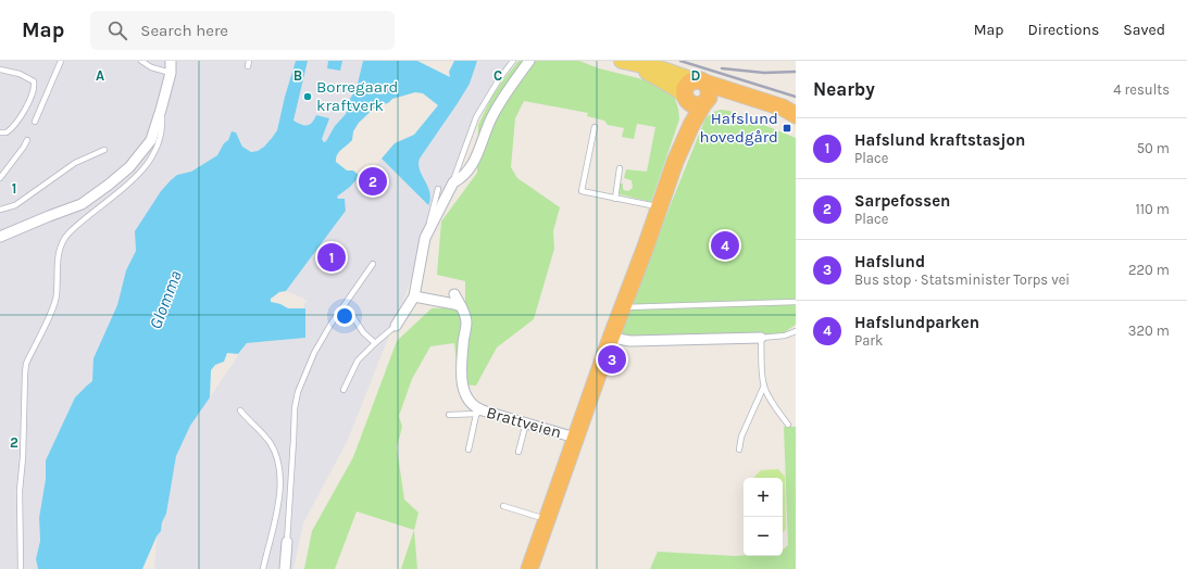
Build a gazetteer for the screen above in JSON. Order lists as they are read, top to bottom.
{
  "streets": {
    "street": ["Brattveien"]
  },
  "water": ["Glomma"],
  "places": {
    "other": ["Borregaard kraftverk"],
    "transit": ["Hafslund hovedgård"]
  },
  "page": {
    "header": "Map",
    "search": "Search here",
    "nav": ["Map", "Directions", "Saved"],
    "heading": ["Nearby", "4 results"],
    "list": [
      {
        "mark": "1",
        "name": "Hafslund kraftstasjon",
        "note": "Place",
        "value": "50 m"
      },
      {
        "mark": "2",
        "name": "Sarpefossen",
        "note": "Place",
        "value": "110 m"
      },
      {
        "mark": "3",
        "name": "Hafslund",
        "note": "Bus stop · Statsminister Torps vei",
        "value": "220 m"
      },
      {
        "mark": "4",
        "name": "Hafslundparken",
        "note": "Park",
        "value": "320 m"
      }
    ],
    "pins": [
      "2",
      "4",
      "1",
      "3"
    ],
    "map_buttons": ["+", "−"]
  },
  "grid": {
    "columns": [
      "A",
      "B",
      "C",
      "D"
    ],
    "rows": ["1", "2"]
  }
}
